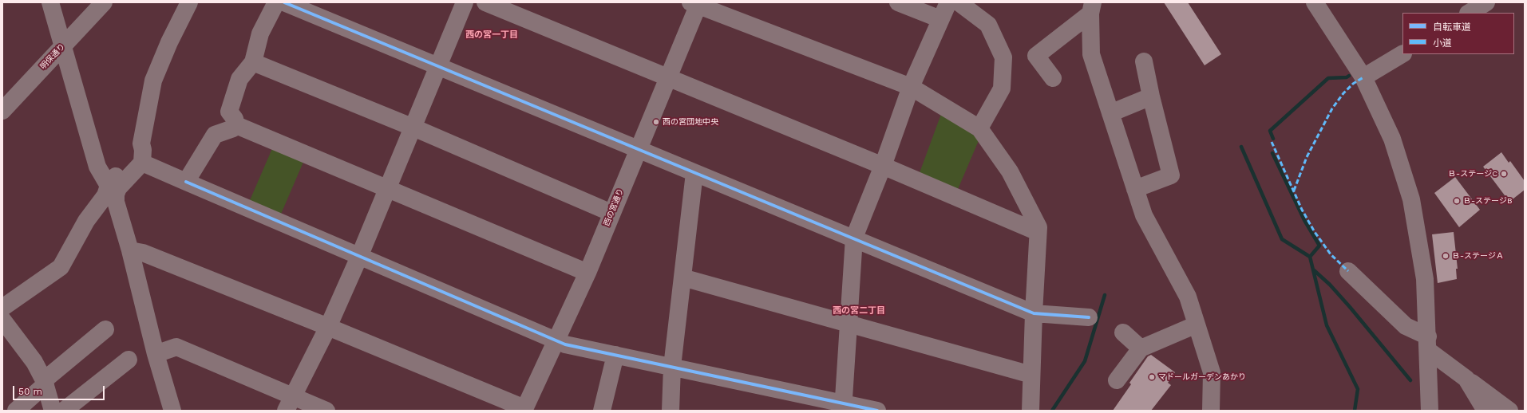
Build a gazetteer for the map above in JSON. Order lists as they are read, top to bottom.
{
  "streets": {
    "street": ["明保通り", "西の宮通り"]
  },
  "districts": ["西の宮一丁目", "西の宮二丁目"],
  "places": [
    "西の宮団地中央",
    "Ｂ‐ステージC",
    "Ｂ‐ステージB",
    "Ｂ‐ステージＡ",
    "マドールガーデンあかり"
  ],
  "legend": ["自転車道", "小道"],
  "scale_bar": "50 m"
}
